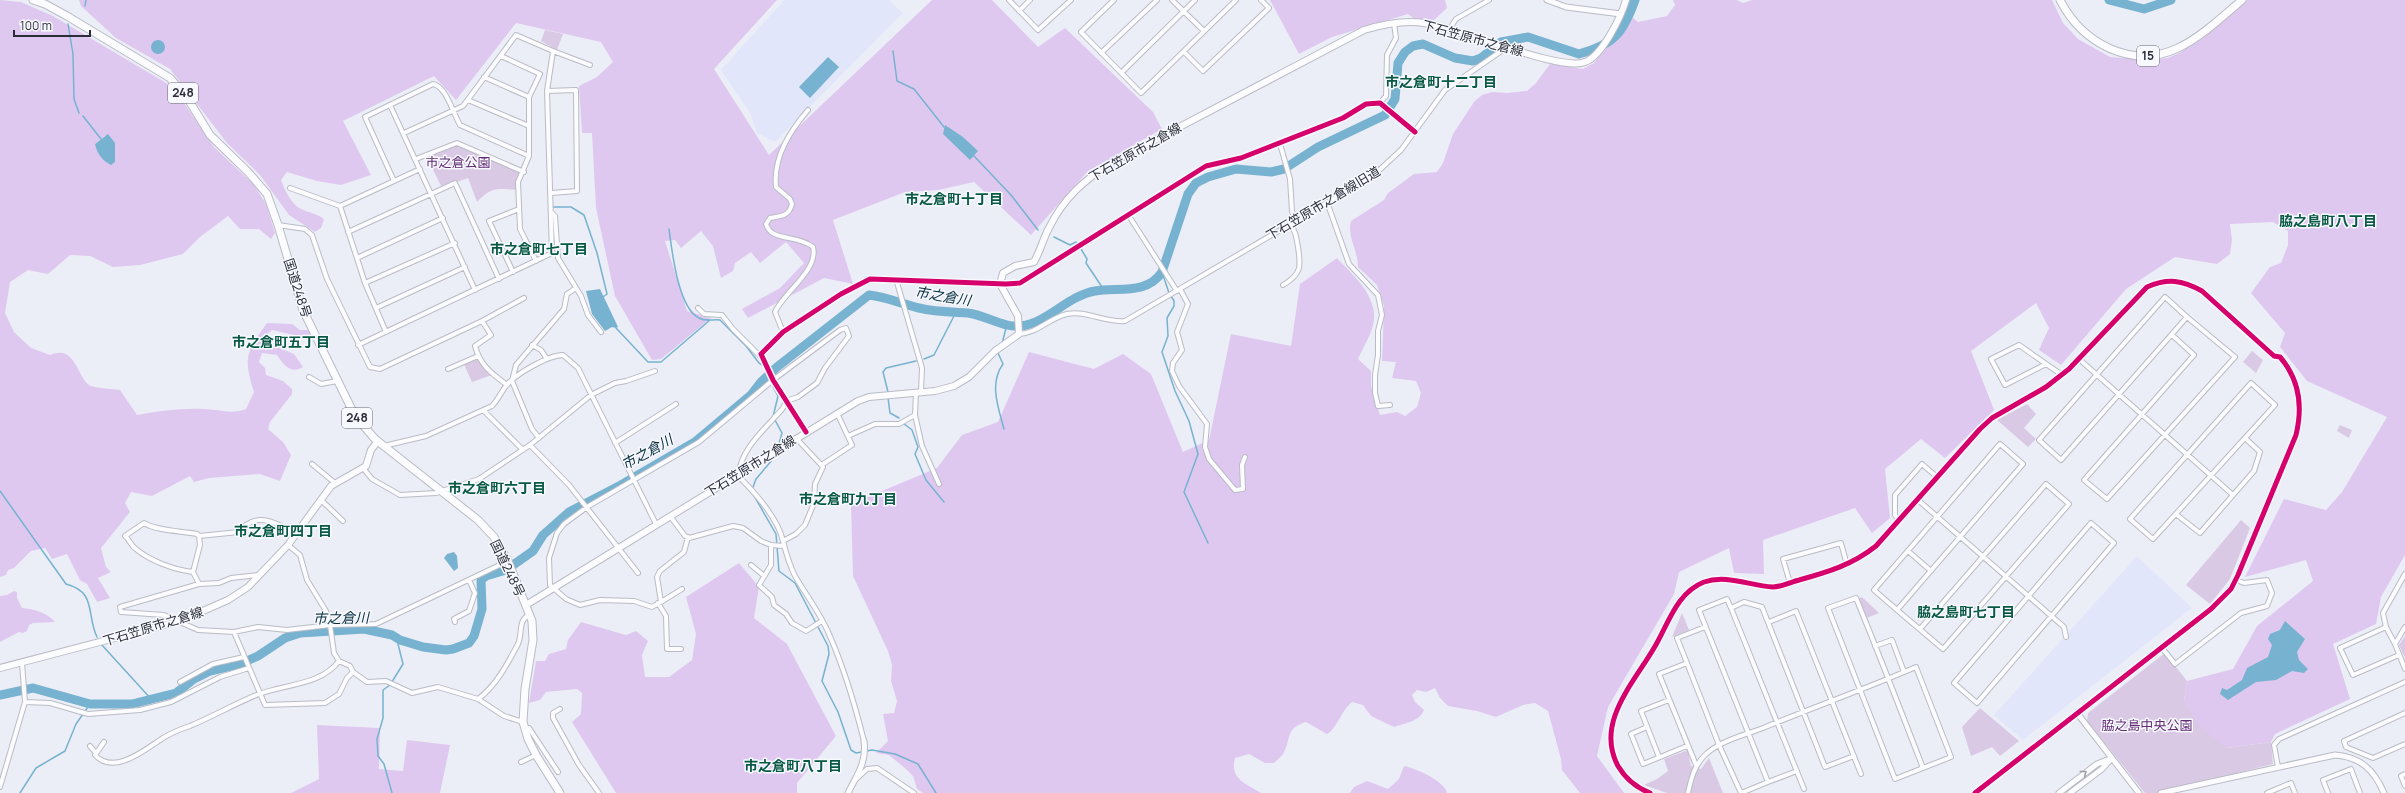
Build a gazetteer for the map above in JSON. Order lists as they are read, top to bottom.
{
  "streets": {
    "main road": [
      "下石笠原市之倉線",
      "15",
      "248",
      "国道248号"
    ],
    "street": ["下石笠原市之倉線旧道"]
  },
  "crossings": [
    ["下石笠原市之倉線", "下石笠原市之倉線旧道"],
    ["下石笠原市之倉線", "国道248号"]
  ],
  "districts": [
    "市之倉町十二丁目",
    "市之倉町十丁目",
    "脇之島町八丁目",
    "市之倉町七丁目",
    "市之倉町五丁目",
    "市之倉町六丁目",
    "市之倉町九丁目",
    "市之倉町四丁目",
    "脇之島町七丁目",
    "市之倉町八丁目"
  ],
  "water": ["市之倉川"],
  "parks": ["市之倉公園", "脇之島中央公園"],
  "scale_bar": "100 m"
}
